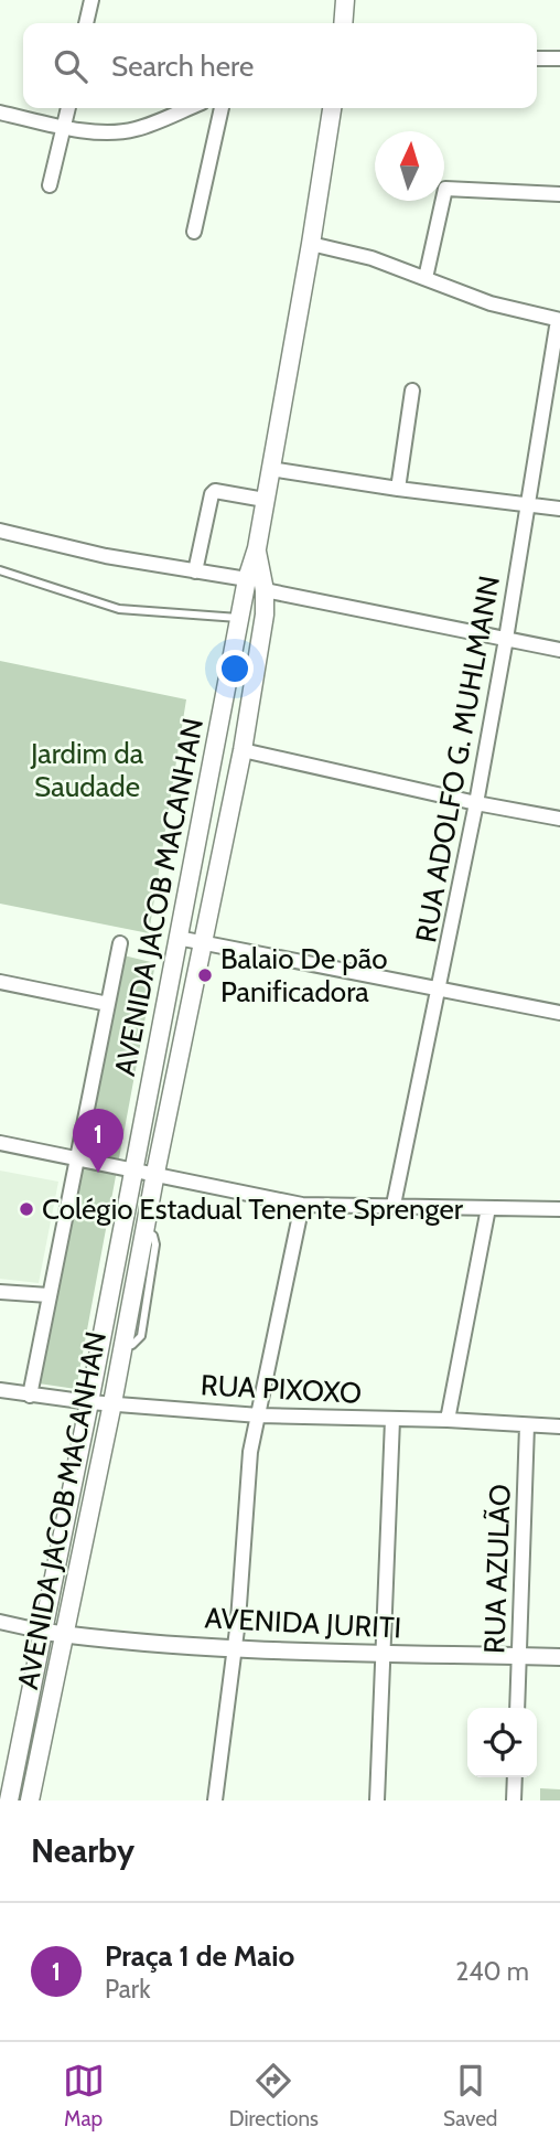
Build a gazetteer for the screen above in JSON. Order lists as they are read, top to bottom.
{
  "streets": {
    "main road": ["AVENIDA JACOB MACANHAN"],
    "street": [
      "RUA ADOLFO G. MUHLMANN",
      "RUA PIXOXO",
      "RUA AZULÃO",
      "AVENIDA JURITI"
    ]
  },
  "crossings": [
    ["AVENIDA JACOB MACANHAN", "RUA PIXOXO"],
    ["AVENIDA JACOB MACANHAN", "AVENIDA JURITI"],
    ["RUA PIXOXO", "RUA AZULÃO"],
    ["RUA AZULÃO", "AVENIDA JURITI"]
  ],
  "parks": ["Jardim da Saudade"],
  "places": ["Balaio De pão Panificadora", "Colégio Estadual Tenente Sprenger"],
  "north": "top",
  "page": {
    "search": "Search here",
    "pins": "1",
    "heading": "Nearby",
    "list": [
      {
        "mark": "1",
        "name": "Praça 1 de Maio",
        "note": "Park",
        "value": "240 m"
      }
    ],
    "nav": ["Map", "Directions", "Saved"]
  }
}
